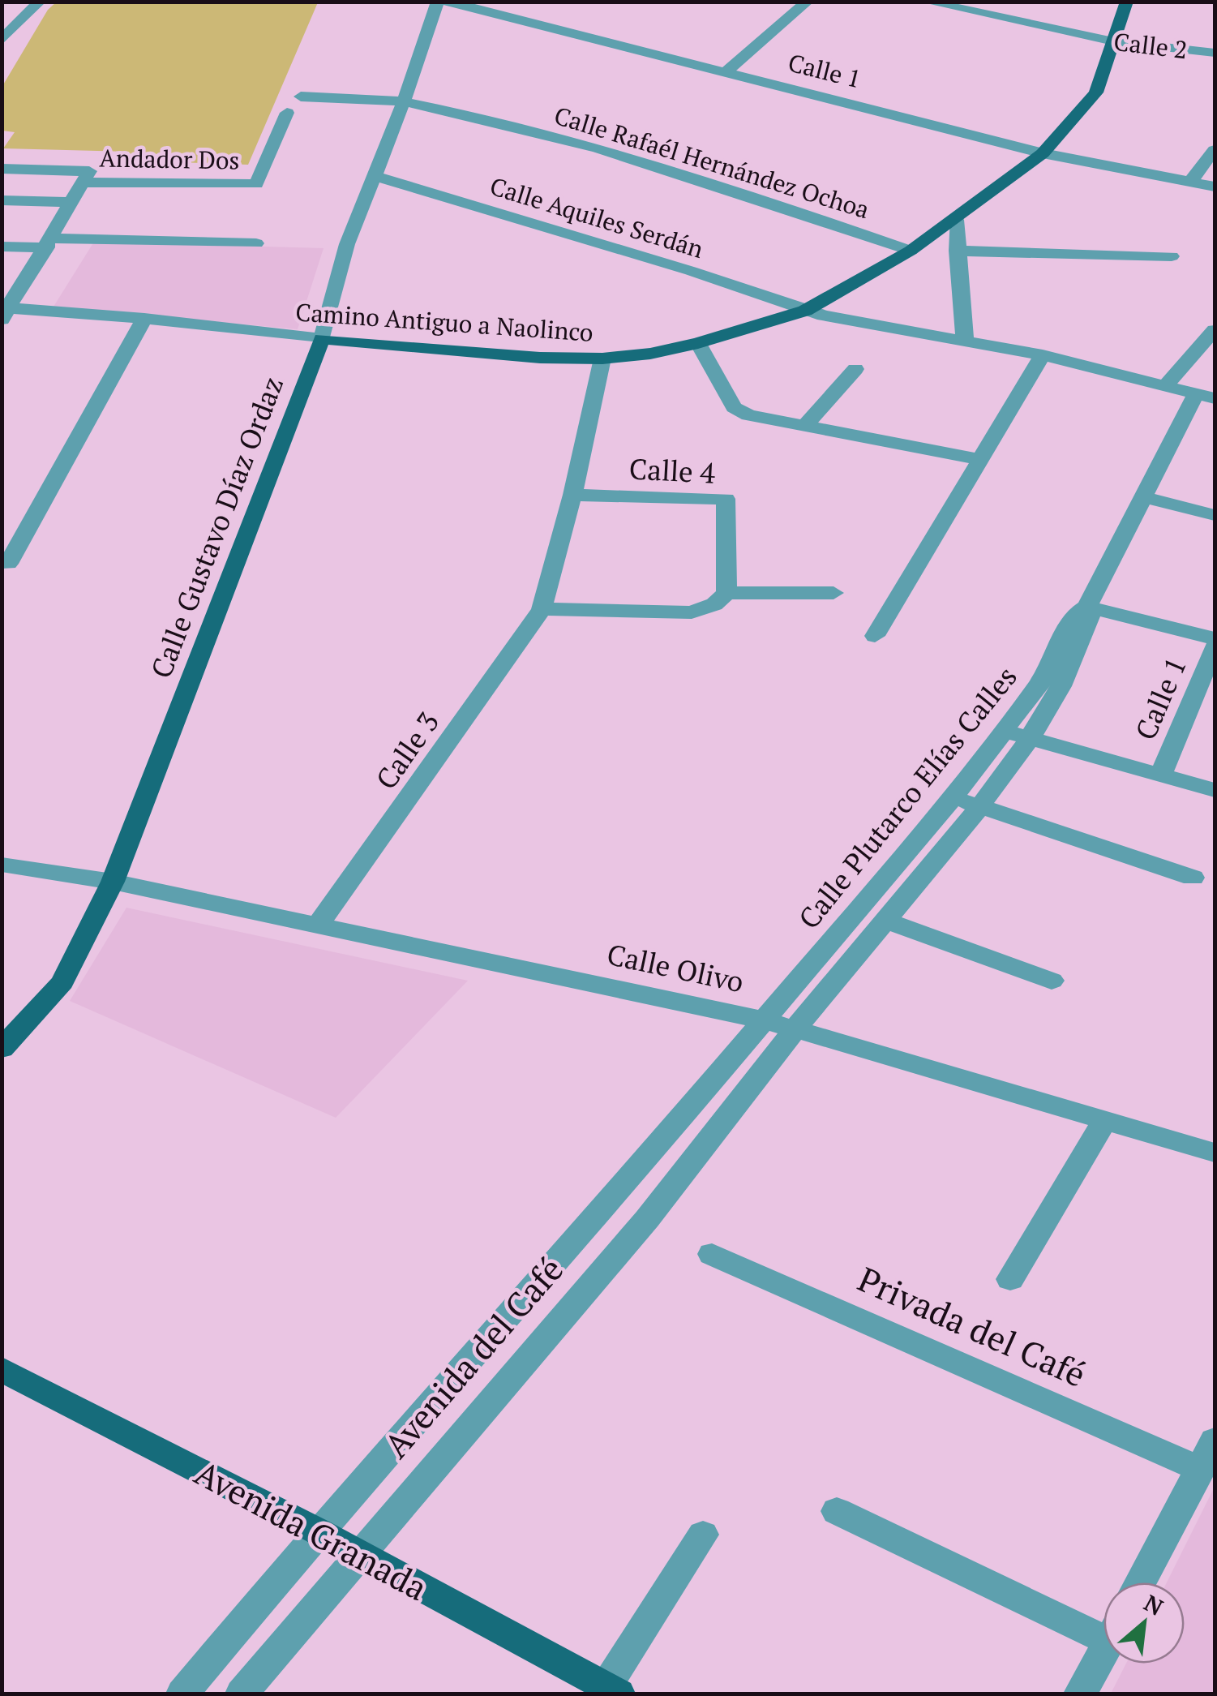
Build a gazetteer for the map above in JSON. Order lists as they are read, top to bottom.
{
  "streets": {
    "main road": ["Camino Antiguo a Naolinco", "Calle Gustavo Díaz Ordaz", "Avenida Granada"],
    "street": [
      "Calle 2",
      "Calle 1",
      "Andador Dos",
      "Calle Rafaél Hernández Ochoa",
      "Calle Aquiles Serdán",
      "Calle 4",
      "Calle 3",
      "Calle Plutarco Elías Calles",
      "Calle Olivo",
      "Privada del Café",
      "Avenida del Café"
    ]
  },
  "crossings": [
    ["Calle 2", "Camino Antiguo a Naolinco"],
    ["Calle 1", "Camino Antiguo a Naolinco"],
    ["Calle 1", "Calle Plutarco Elías Calles"],
    ["Calle Rafaél Hernández Ochoa", "Camino Antiguo a Naolinco"],
    ["Calle Rafaél Hernández Ochoa", "Calle Gustavo Díaz Ordaz"],
    ["Calle Aquiles Serdán", "Camino Antiguo a Naolinco"],
    ["Calle Aquiles Serdán", "Calle Gustavo Díaz Ordaz"],
    ["Calle Aquiles Serdán", "Calle Plutarco Elías Calles"],
    ["Camino Antiguo a Naolinco", "Calle Gustavo Díaz Ordaz"],
    ["Camino Antiguo a Naolinco", "Calle 3"],
    ["Calle 4", "Calle 3"],
    ["Calle Gustavo Díaz Ordaz", "Calle Olivo"],
    ["Calle 3", "Calle Olivo"],
    ["Calle Plutarco Elías Calles", "Calle Olivo"],
    ["Calle Plutarco Elías Calles", "Avenida del Café"],
    ["Calle Olivo", "Avenida del Café"],
    ["Avenida del Café", "Avenida Granada"]
  ],
  "north": "top right"
}
